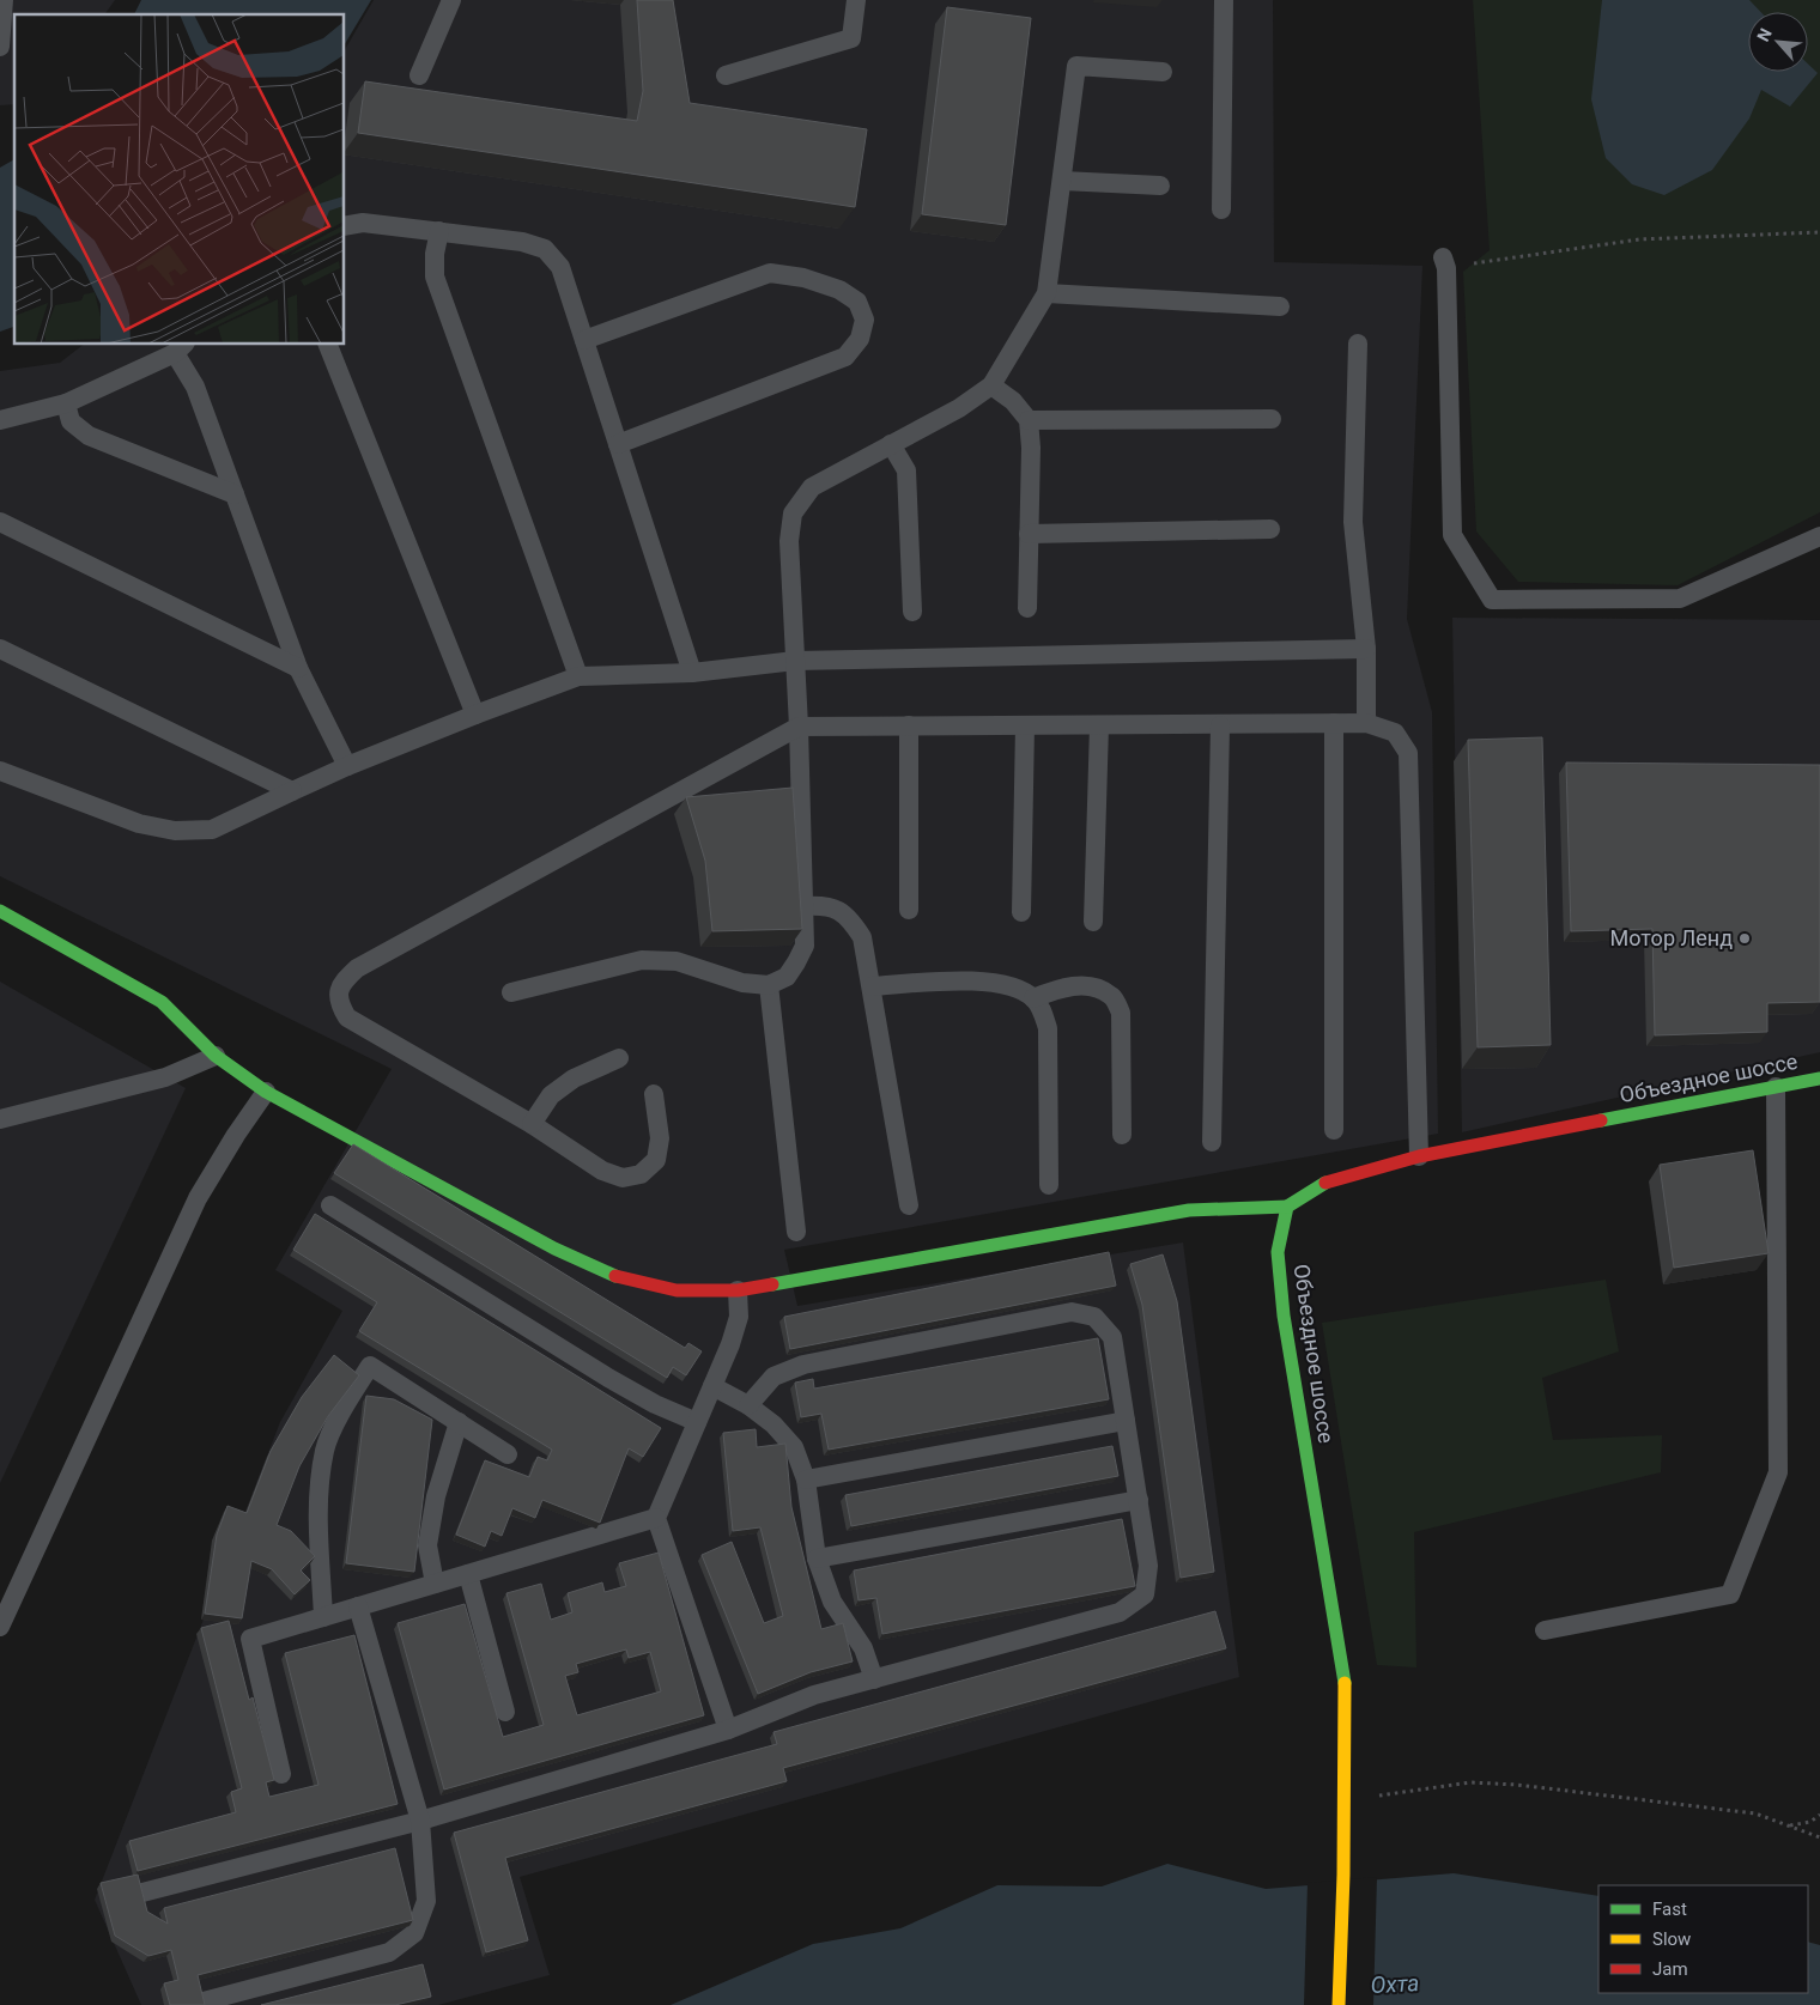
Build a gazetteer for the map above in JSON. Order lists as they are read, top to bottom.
{
  "streets": {
    "street": ["Объездное шоссе"]
  },
  "water": ["Охта"],
  "places": ["Мотор Ленд"],
  "legend": ["Fast", "Slow", "Jam"],
  "north": "top left"
}
